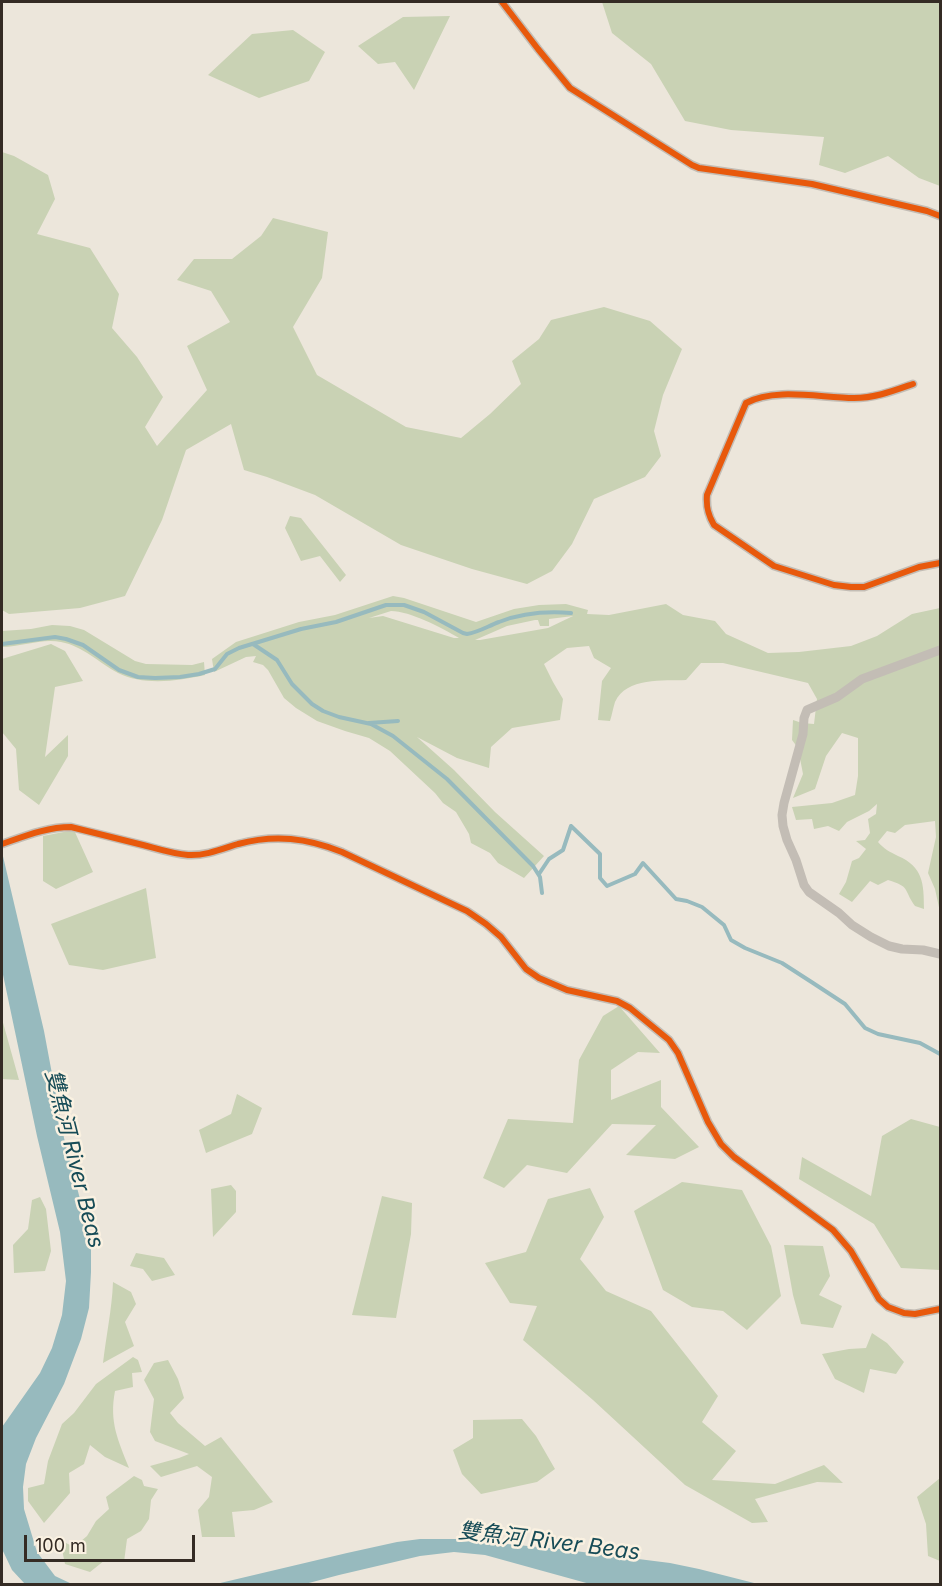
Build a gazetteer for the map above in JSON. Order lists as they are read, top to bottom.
{
  "water": ["雙魚河 River Beas"],
  "scale_bar": "100 m"
}
